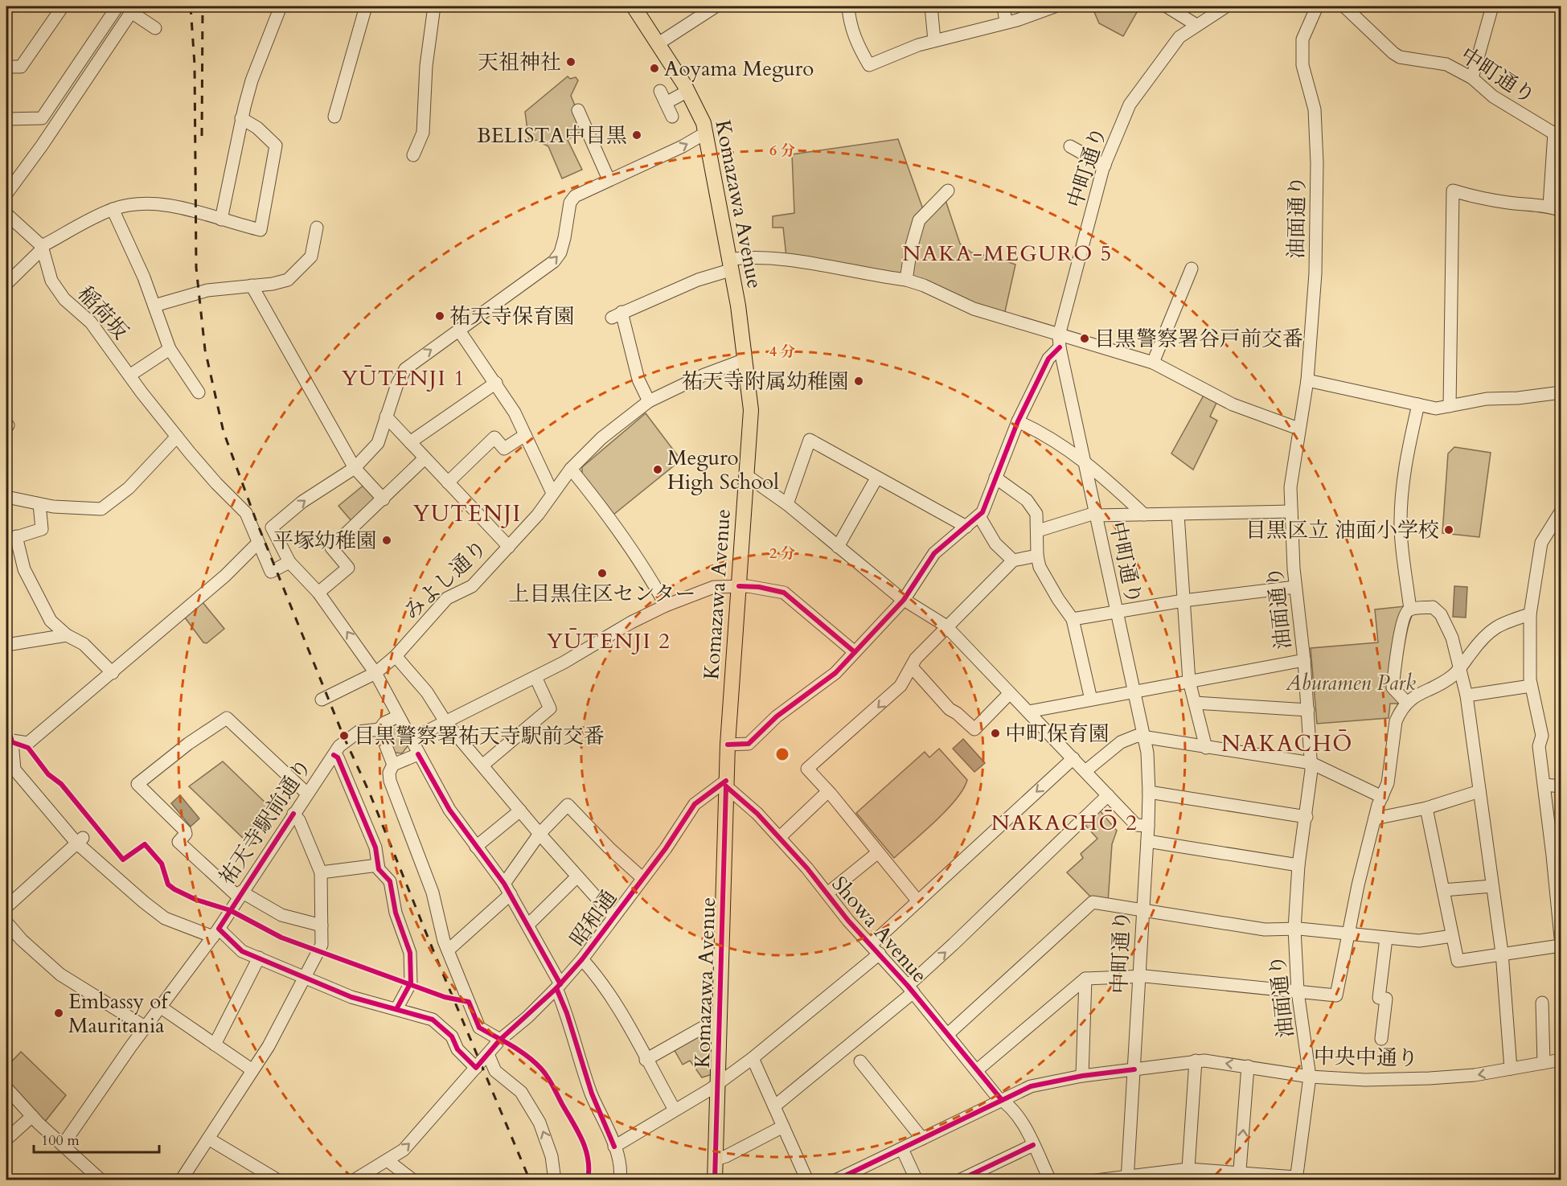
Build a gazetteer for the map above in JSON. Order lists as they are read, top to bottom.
{
  "streets": {
    "main road": ["Komazawa Avenue"],
    "street": [
      "中町通り",
      "油面通り",
      "稲荷坂",
      "みよし通り",
      "祐天寺駅前通り",
      "昭和通",
      "Showa Avenue",
      "中央中通り"
    ]
  },
  "crossings": [
    ["中町通り", "中央中通り"],
    ["Komazawa Avenue", "みよし通り"],
    ["Komazawa Avenue", "昭和通"],
    ["Komazawa Avenue", "Showa Avenue"],
    ["油面通り", "中央中通り"],
    ["昭和通", "Showa Avenue"],
    ["Showa Avenue", "中央中通り"]
  ],
  "districts": [
    "NAKA-MEGURO 5",
    "YŪTENJI 1",
    "YUTENJI",
    "YŪTENJI 2",
    "NAKACHŌ",
    "NAKACHŌ 2"
  ],
  "parks": ["Aburamen Park"],
  "places": [
    "天祖神社",
    "Aoyama Meguro",
    "BELISTA中目黒",
    "祐天寺保育園",
    "目黒警察署谷戸前交番",
    "祐天寺附属幼稚園",
    "Meguro High School",
    "目黒区立 油面小学校",
    "平塚幼稚園",
    "上目黒住区センター",
    "中町保育園",
    "目黒警察署祐天寺駅前交番",
    "Embassy of Mauritania"
  ],
  "scale_bar": "100 m",
  "rings": ["6 分", "4 分", "2 分"]
}
